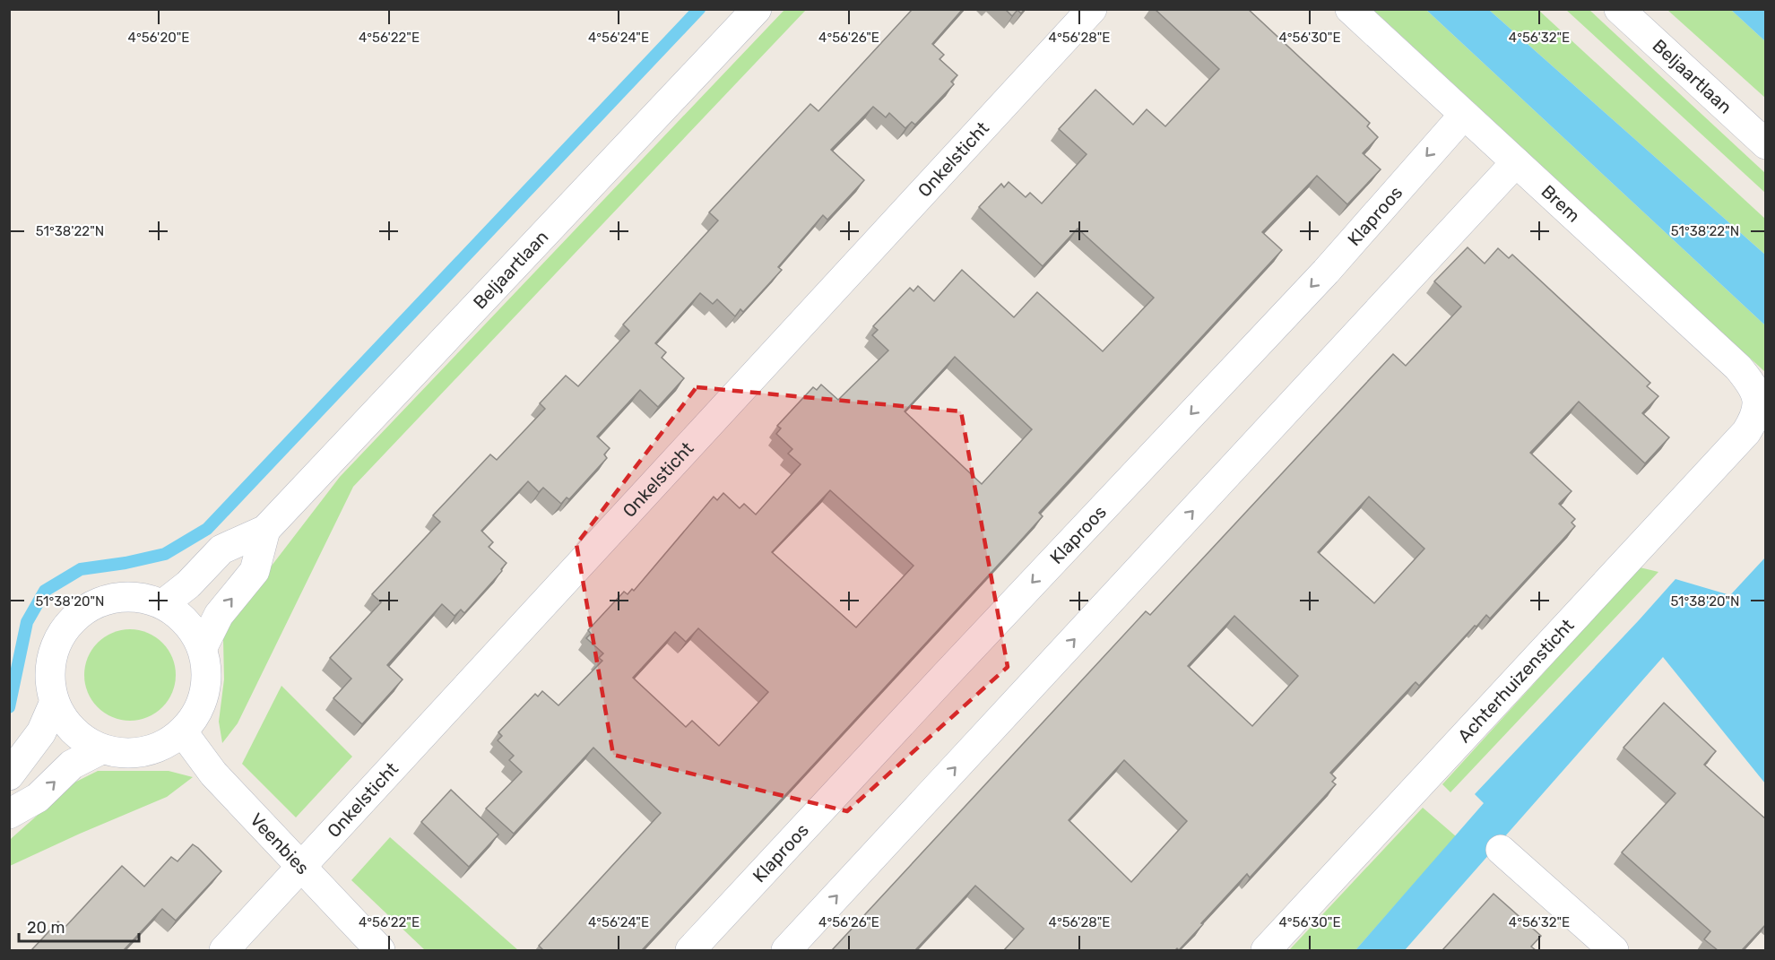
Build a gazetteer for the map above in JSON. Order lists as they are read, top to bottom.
{
  "streets": {
    "street": [
      "Beljaartlaan",
      "Onkelsticht",
      "Brem",
      "Klaproos",
      "Achterhuizensticht",
      "Veenbies"
    ]
  },
  "crossings": [
    ["Beljaartlaan", "Veenbies"],
    ["Onkelsticht", "Veenbies"],
    ["Brem", "Klaproos"],
    ["Brem", "Achterhuizensticht"]
  ],
  "scale_bar": "20 m",
  "coordinates": [
    "4°56'20\"E",
    "4°56'22\"E",
    "4°56'24\"E",
    "4°56'26\"E",
    "4°56'28\"E",
    "4°56'30\"E",
    "4°56'32\"E",
    "51°38'22\"N",
    "51°38'20\"N"
  ]
}
